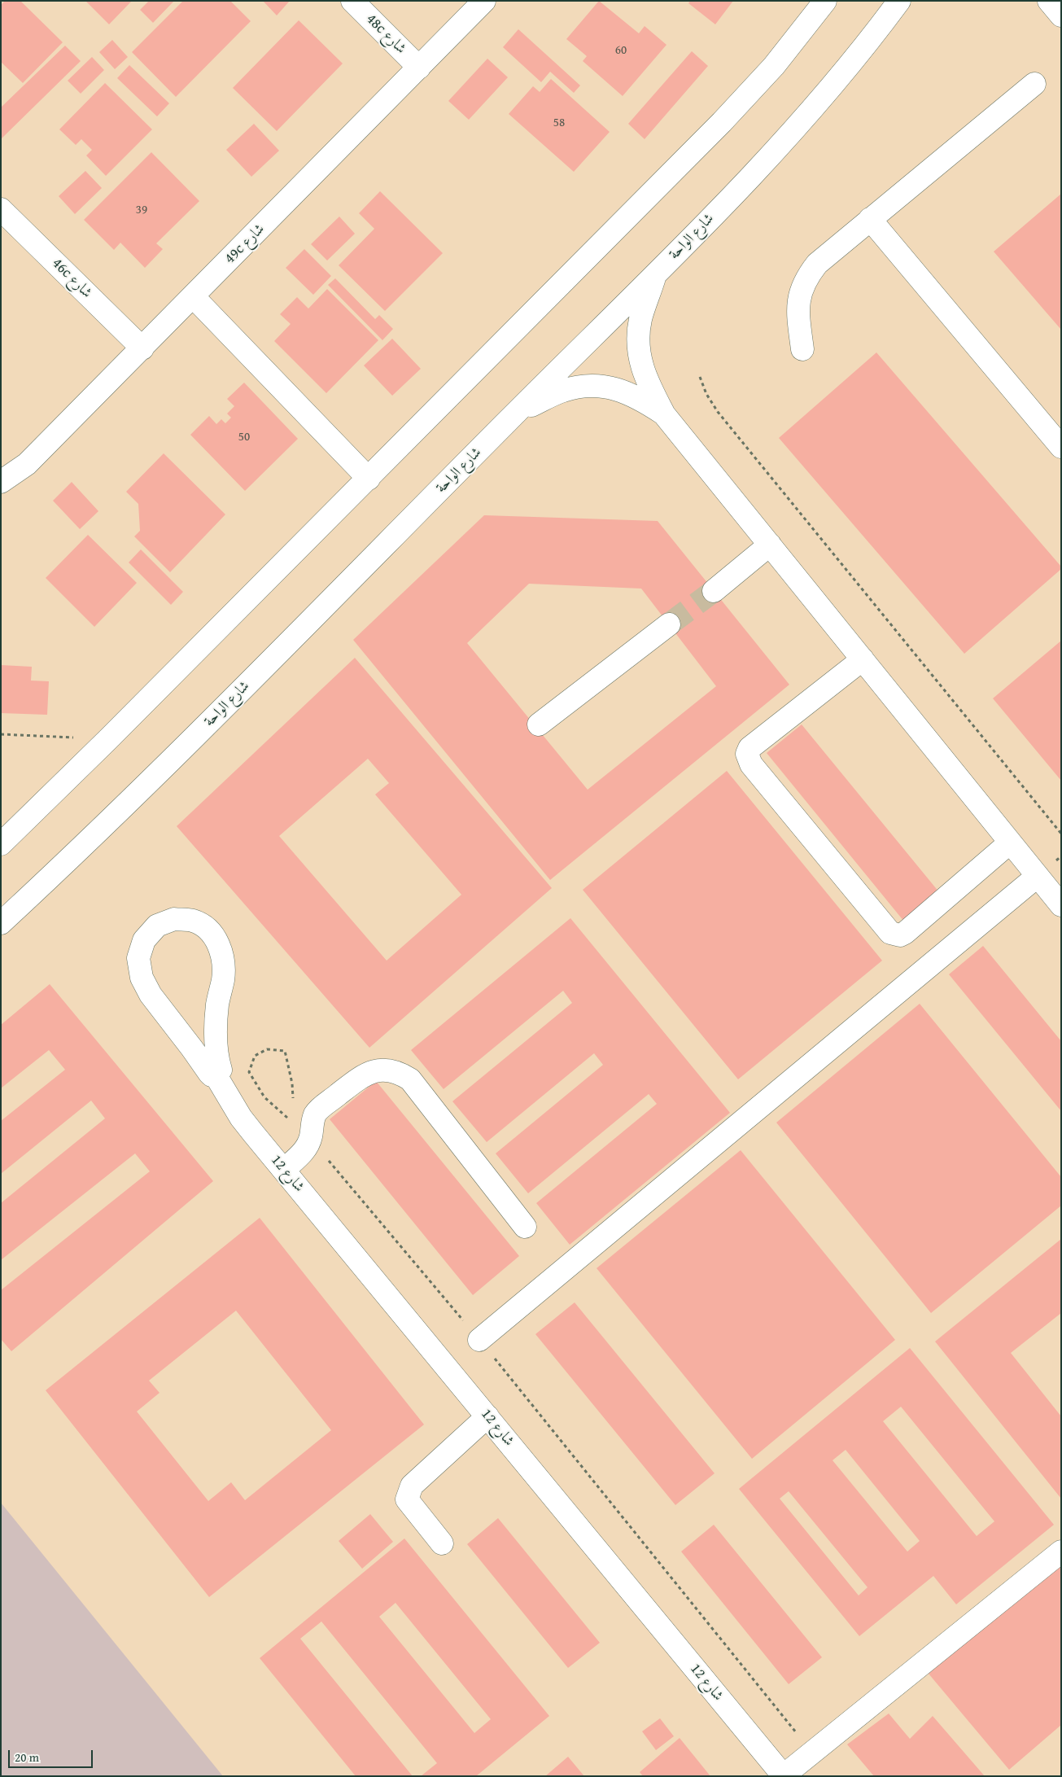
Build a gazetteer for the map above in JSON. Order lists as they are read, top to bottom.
{
  "streets": {
    "street": [
      "48c شارع",
      "شارع الواحة",
      "49c شارع",
      "46c شارع",
      "شارع 12"
    ]
  },
  "crossings": [
    ["48c شارع", "49c شارع"],
    ["49c شارع", "46c شارع"]
  ],
  "house_numbers": [
    "60",
    "58",
    "39",
    "50"
  ],
  "scale_bar": "20 m"
}
